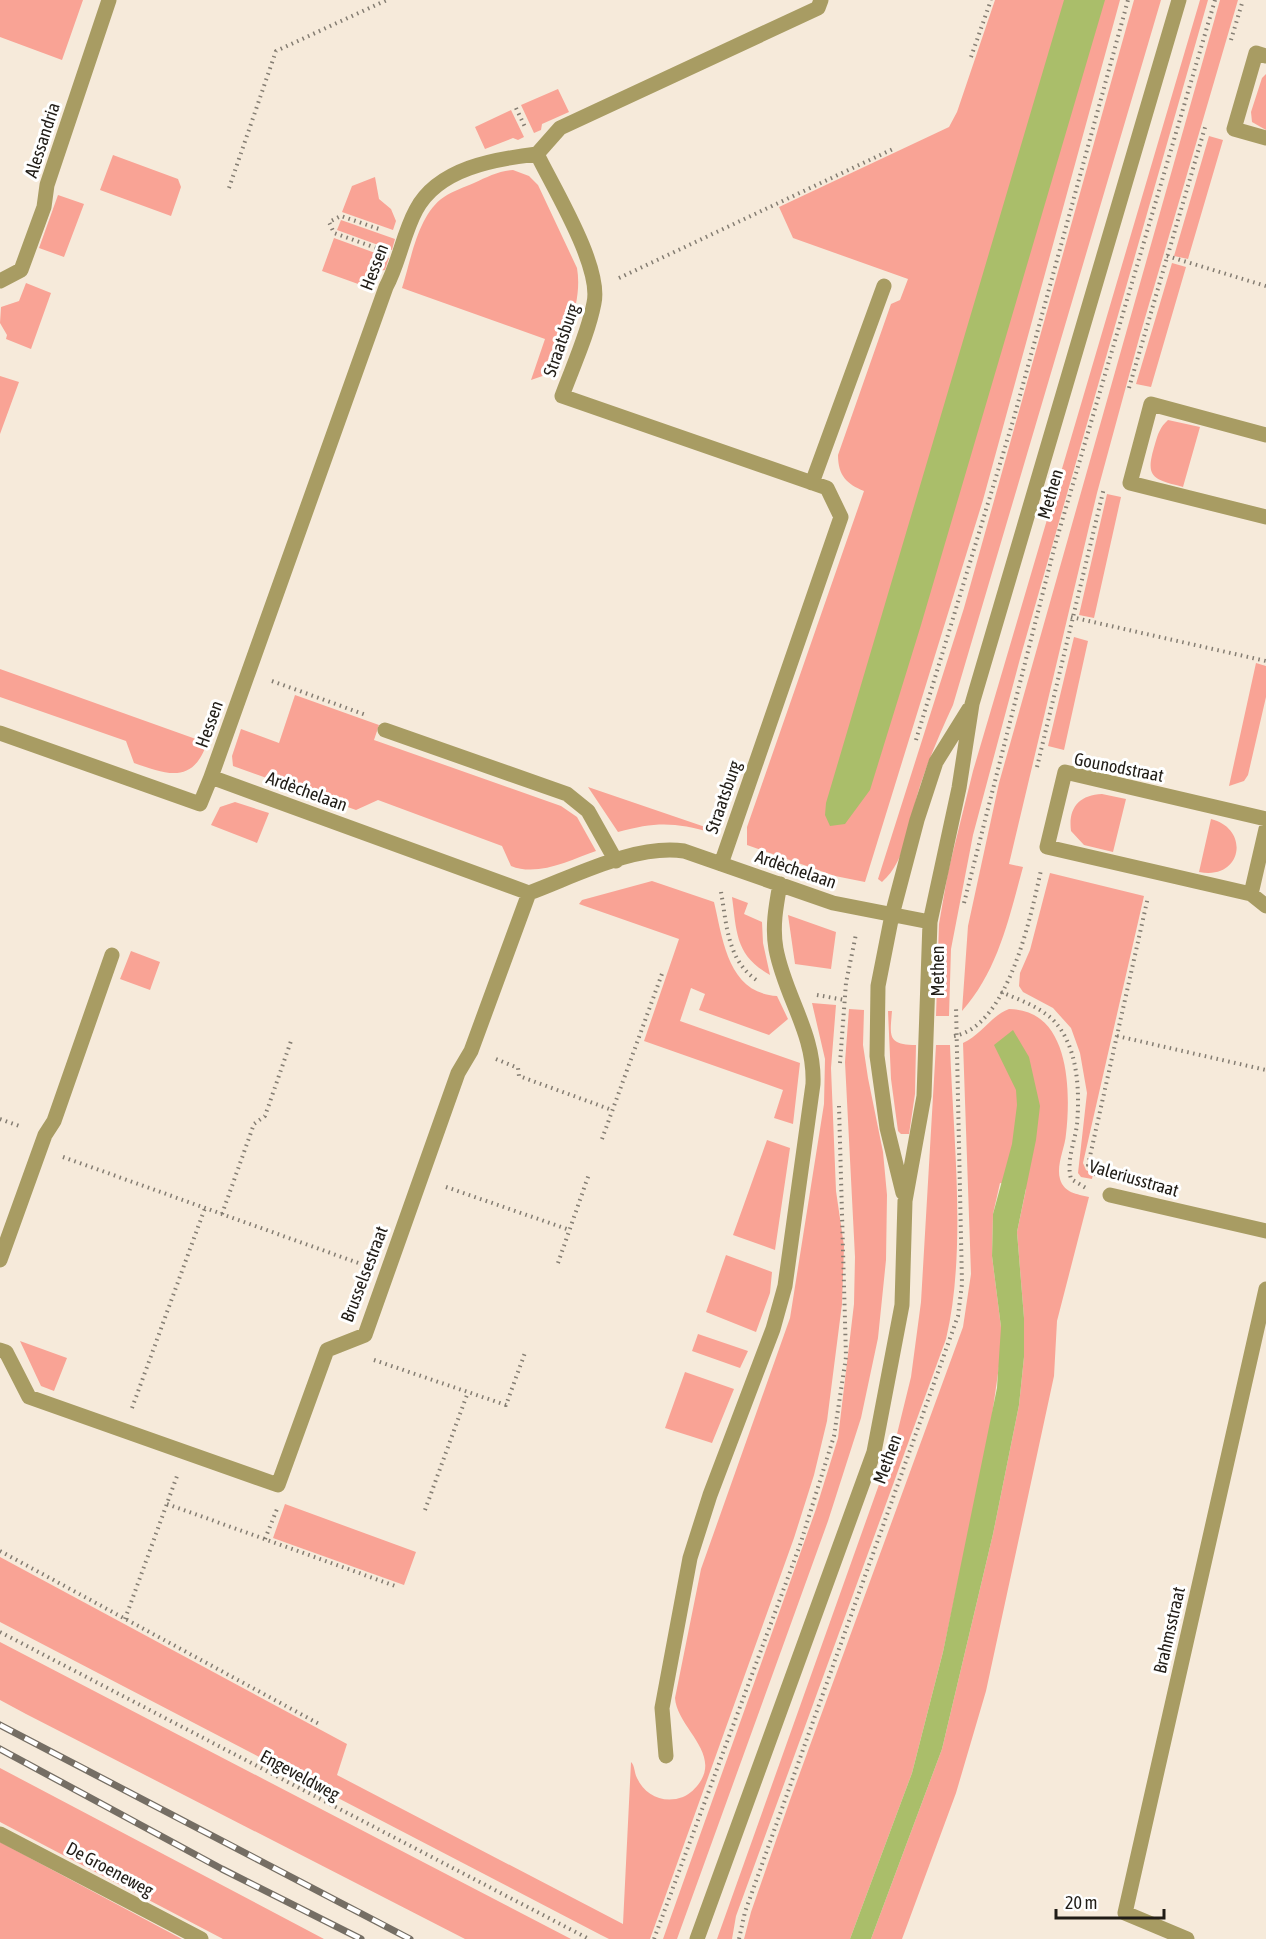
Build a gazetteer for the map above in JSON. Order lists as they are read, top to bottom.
{
  "streets": {
    "street": [
      "Alessandria",
      "Hessen",
      "Straatsburg",
      "Methen",
      "Gounodstraat",
      "Ardèchelaan",
      "Valeriusstraat",
      "Brusselsestraat",
      "Brahmsstraat",
      "De Groeneweg"
    ],
    "path": ["Engeveldweg"]
  },
  "crossings": [
    ["Hessen", "Straatsburg"],
    ["Hessen", "Ardèchelaan"],
    ["Straatsburg", "Ardèchelaan"],
    ["Methen", "Ardèchelaan"],
    ["Ardèchelaan", "Brusselsestraat"]
  ],
  "scale_bar": "20 m"
}
